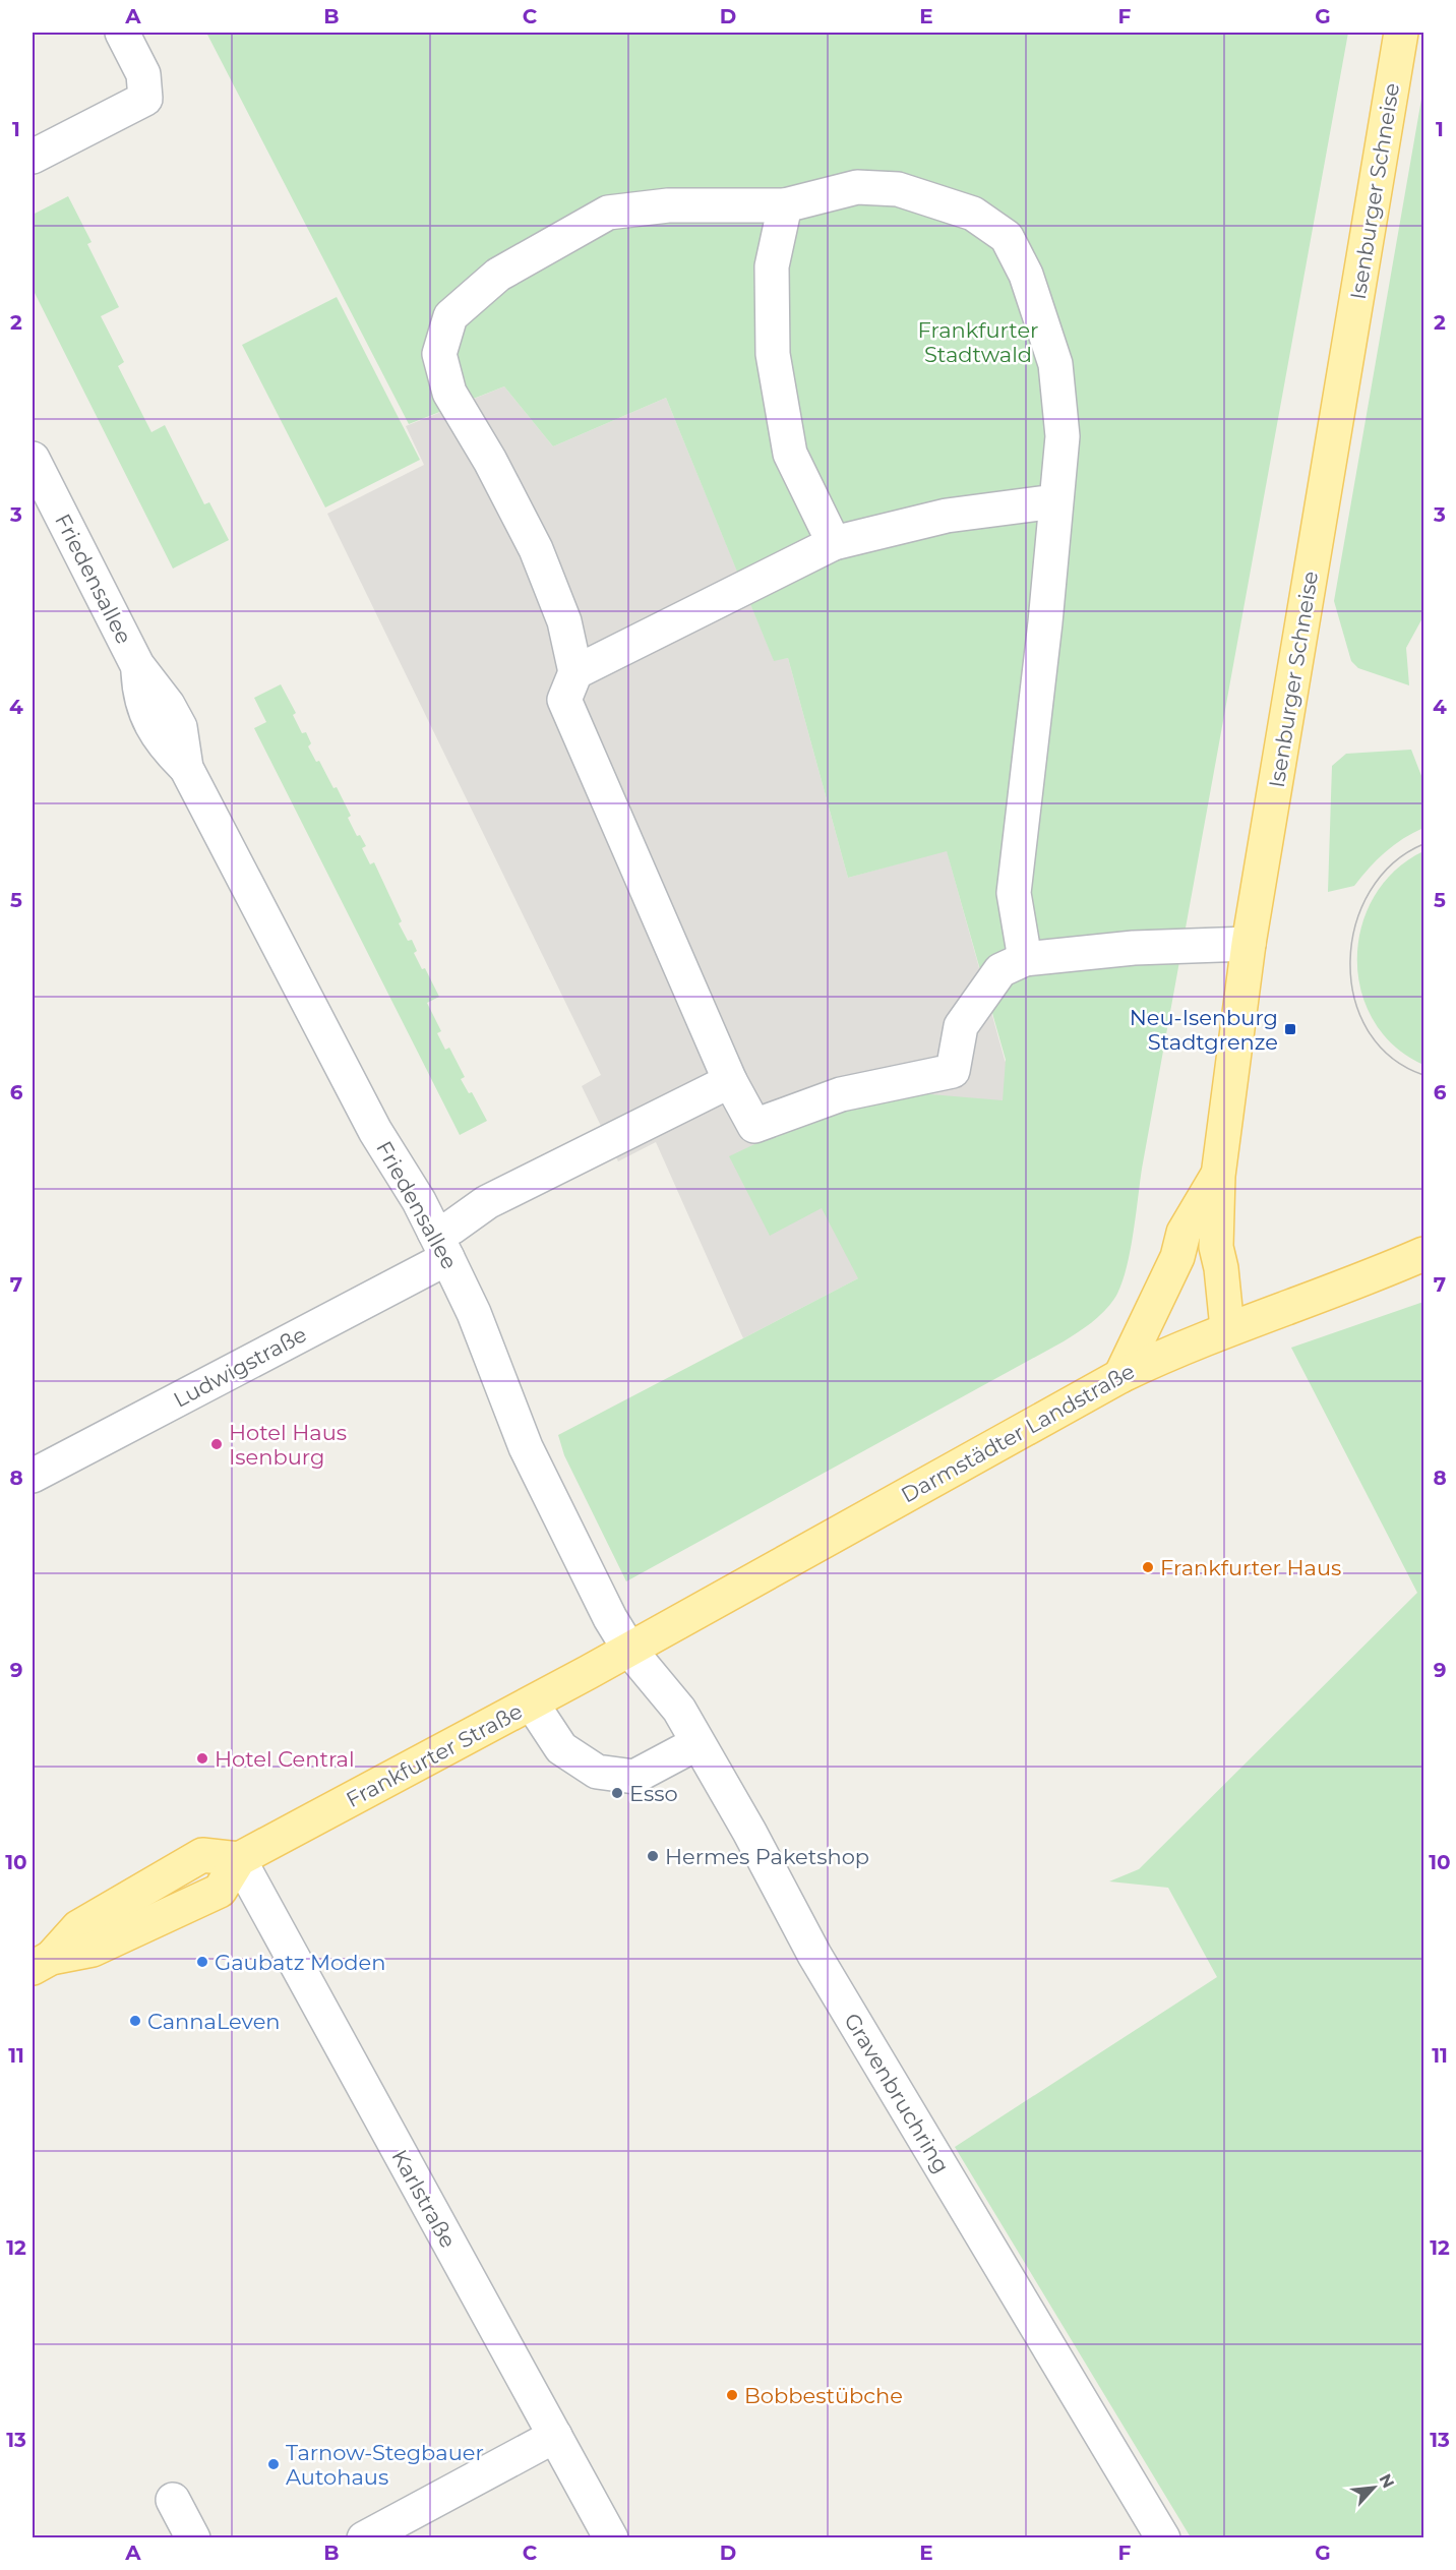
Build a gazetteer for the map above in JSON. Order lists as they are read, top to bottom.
{
  "streets": {
    "main road": ["Isenburger Schneise", "Darmstädter Landstraße", "Frankfurter Straße"],
    "street": [
      "Friedensallee",
      "Ludwigstraße",
      "Gravenbruchring",
      "Karlstraße"
    ]
  },
  "crossings": [
    ["Isenburger Schneise", "Darmstädter Landstraße"],
    ["Friedensallee", "Ludwigstraße"],
    ["Friedensallee", "Darmstädter Landstraße"],
    ["Friedensallee", "Frankfurter Straße"],
    ["Friedensallee", "Gravenbruchring"],
    ["Darmstädter Landstraße", "Frankfurter Straße"],
    ["Darmstädter Landstraße", "Gravenbruchring"],
    ["Frankfurter Straße", "Gravenbruchring"],
    ["Frankfurter Straße", "Karlstraße"]
  ],
  "parks": ["Frankfurter Stadtwald"],
  "places": {
    "transit": ["Neu-Isenburg Stadtgrenze"],
    "other": [
      "Hotel Haus Isenburg",
      "Frankfurter Haus",
      "Hotel Central",
      "Esso",
      "Hermes Paketshop",
      "Gaubatz Moden",
      "CannaLeven",
      "Bobbestübche",
      "Tarnow-Stegbauer Autohaus"
    ]
  },
  "north": "top right",
  "grid": {
    "columns": [
      "A",
      "B",
      "C",
      "D",
      "E",
      "F",
      "G"
    ],
    "rows": [
      "1",
      "2",
      "3",
      "4",
      "5",
      "6",
      "7",
      "8",
      "9",
      "10",
      "11",
      "12",
      "13"
    ]
  }
}
